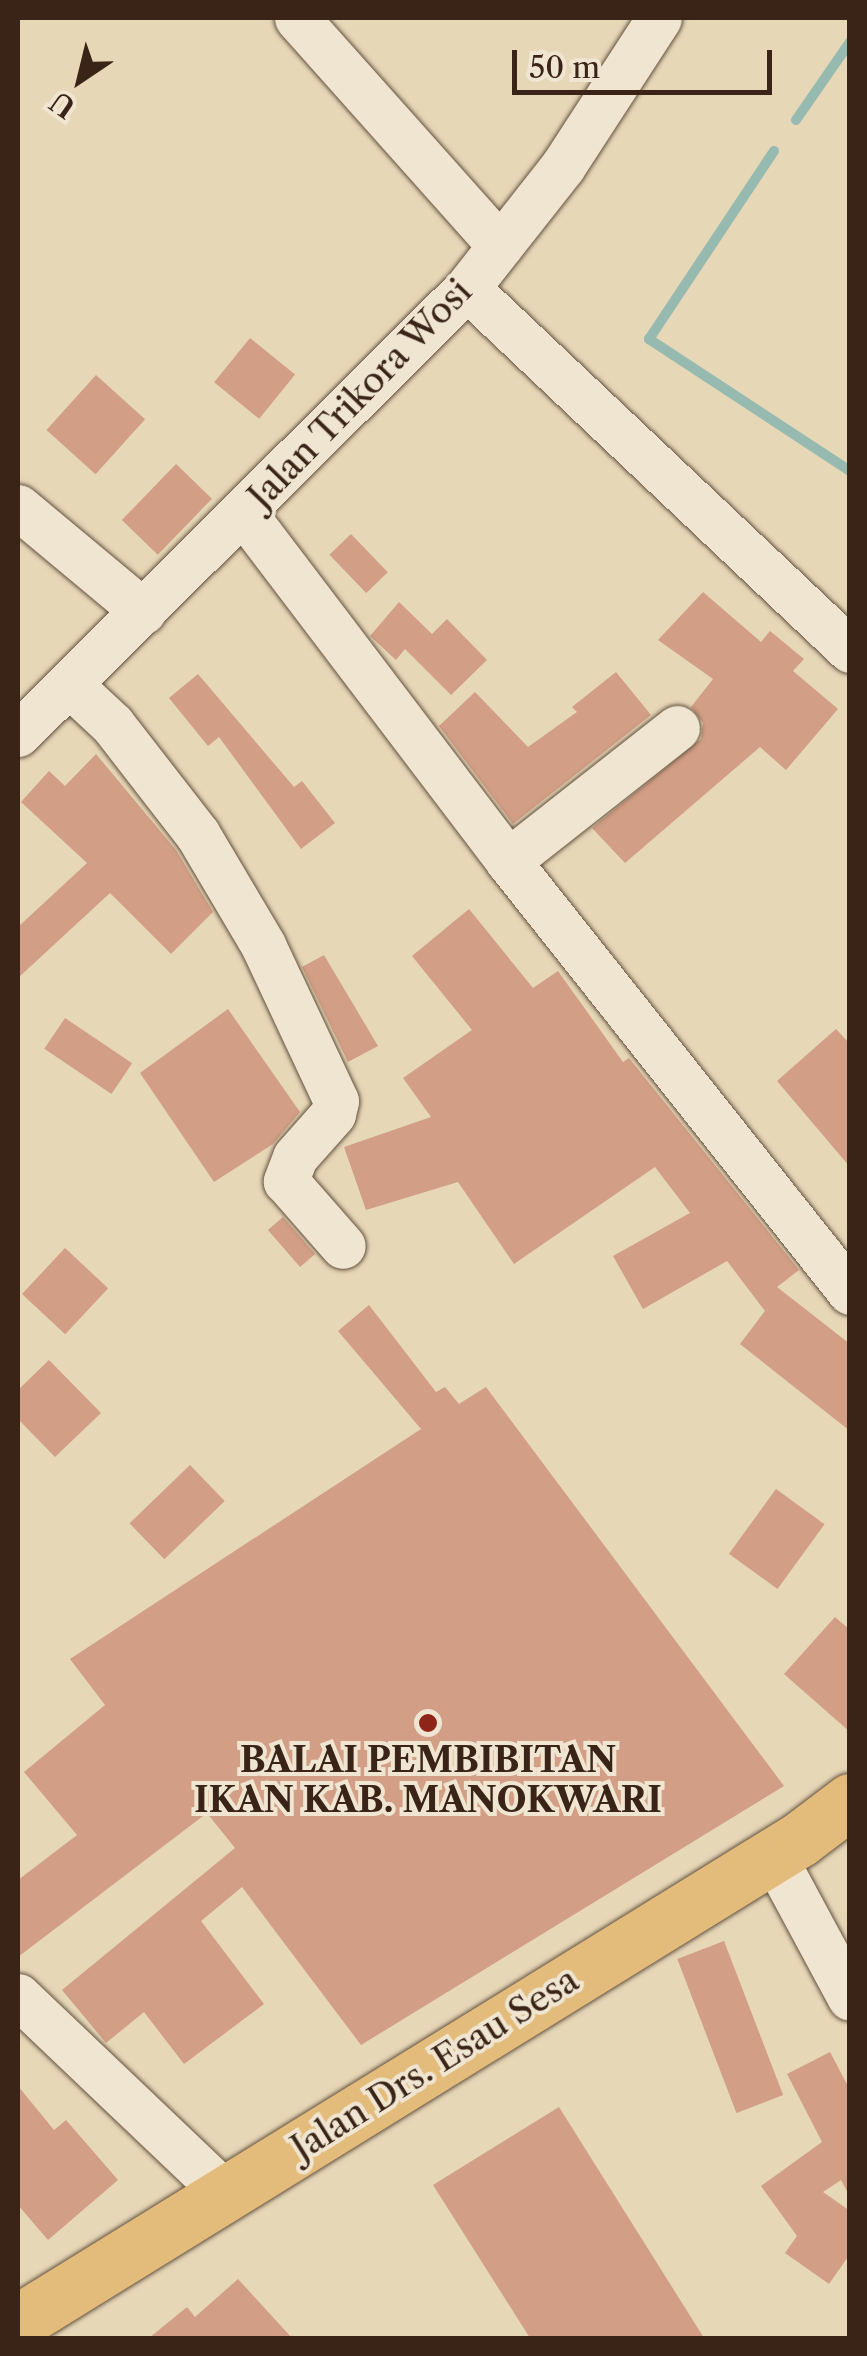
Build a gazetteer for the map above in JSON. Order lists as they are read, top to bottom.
{
  "streets": {
    "highway": ["Jalan Drs. Esau Sesa"],
    "street": ["Jalan Trikora Wosi"]
  },
  "places": ["BALAI PEMBIBITAN IKAN KAB. MANOKWARI"],
  "scale_bar": "50 m",
  "north": "bottom left"
}
